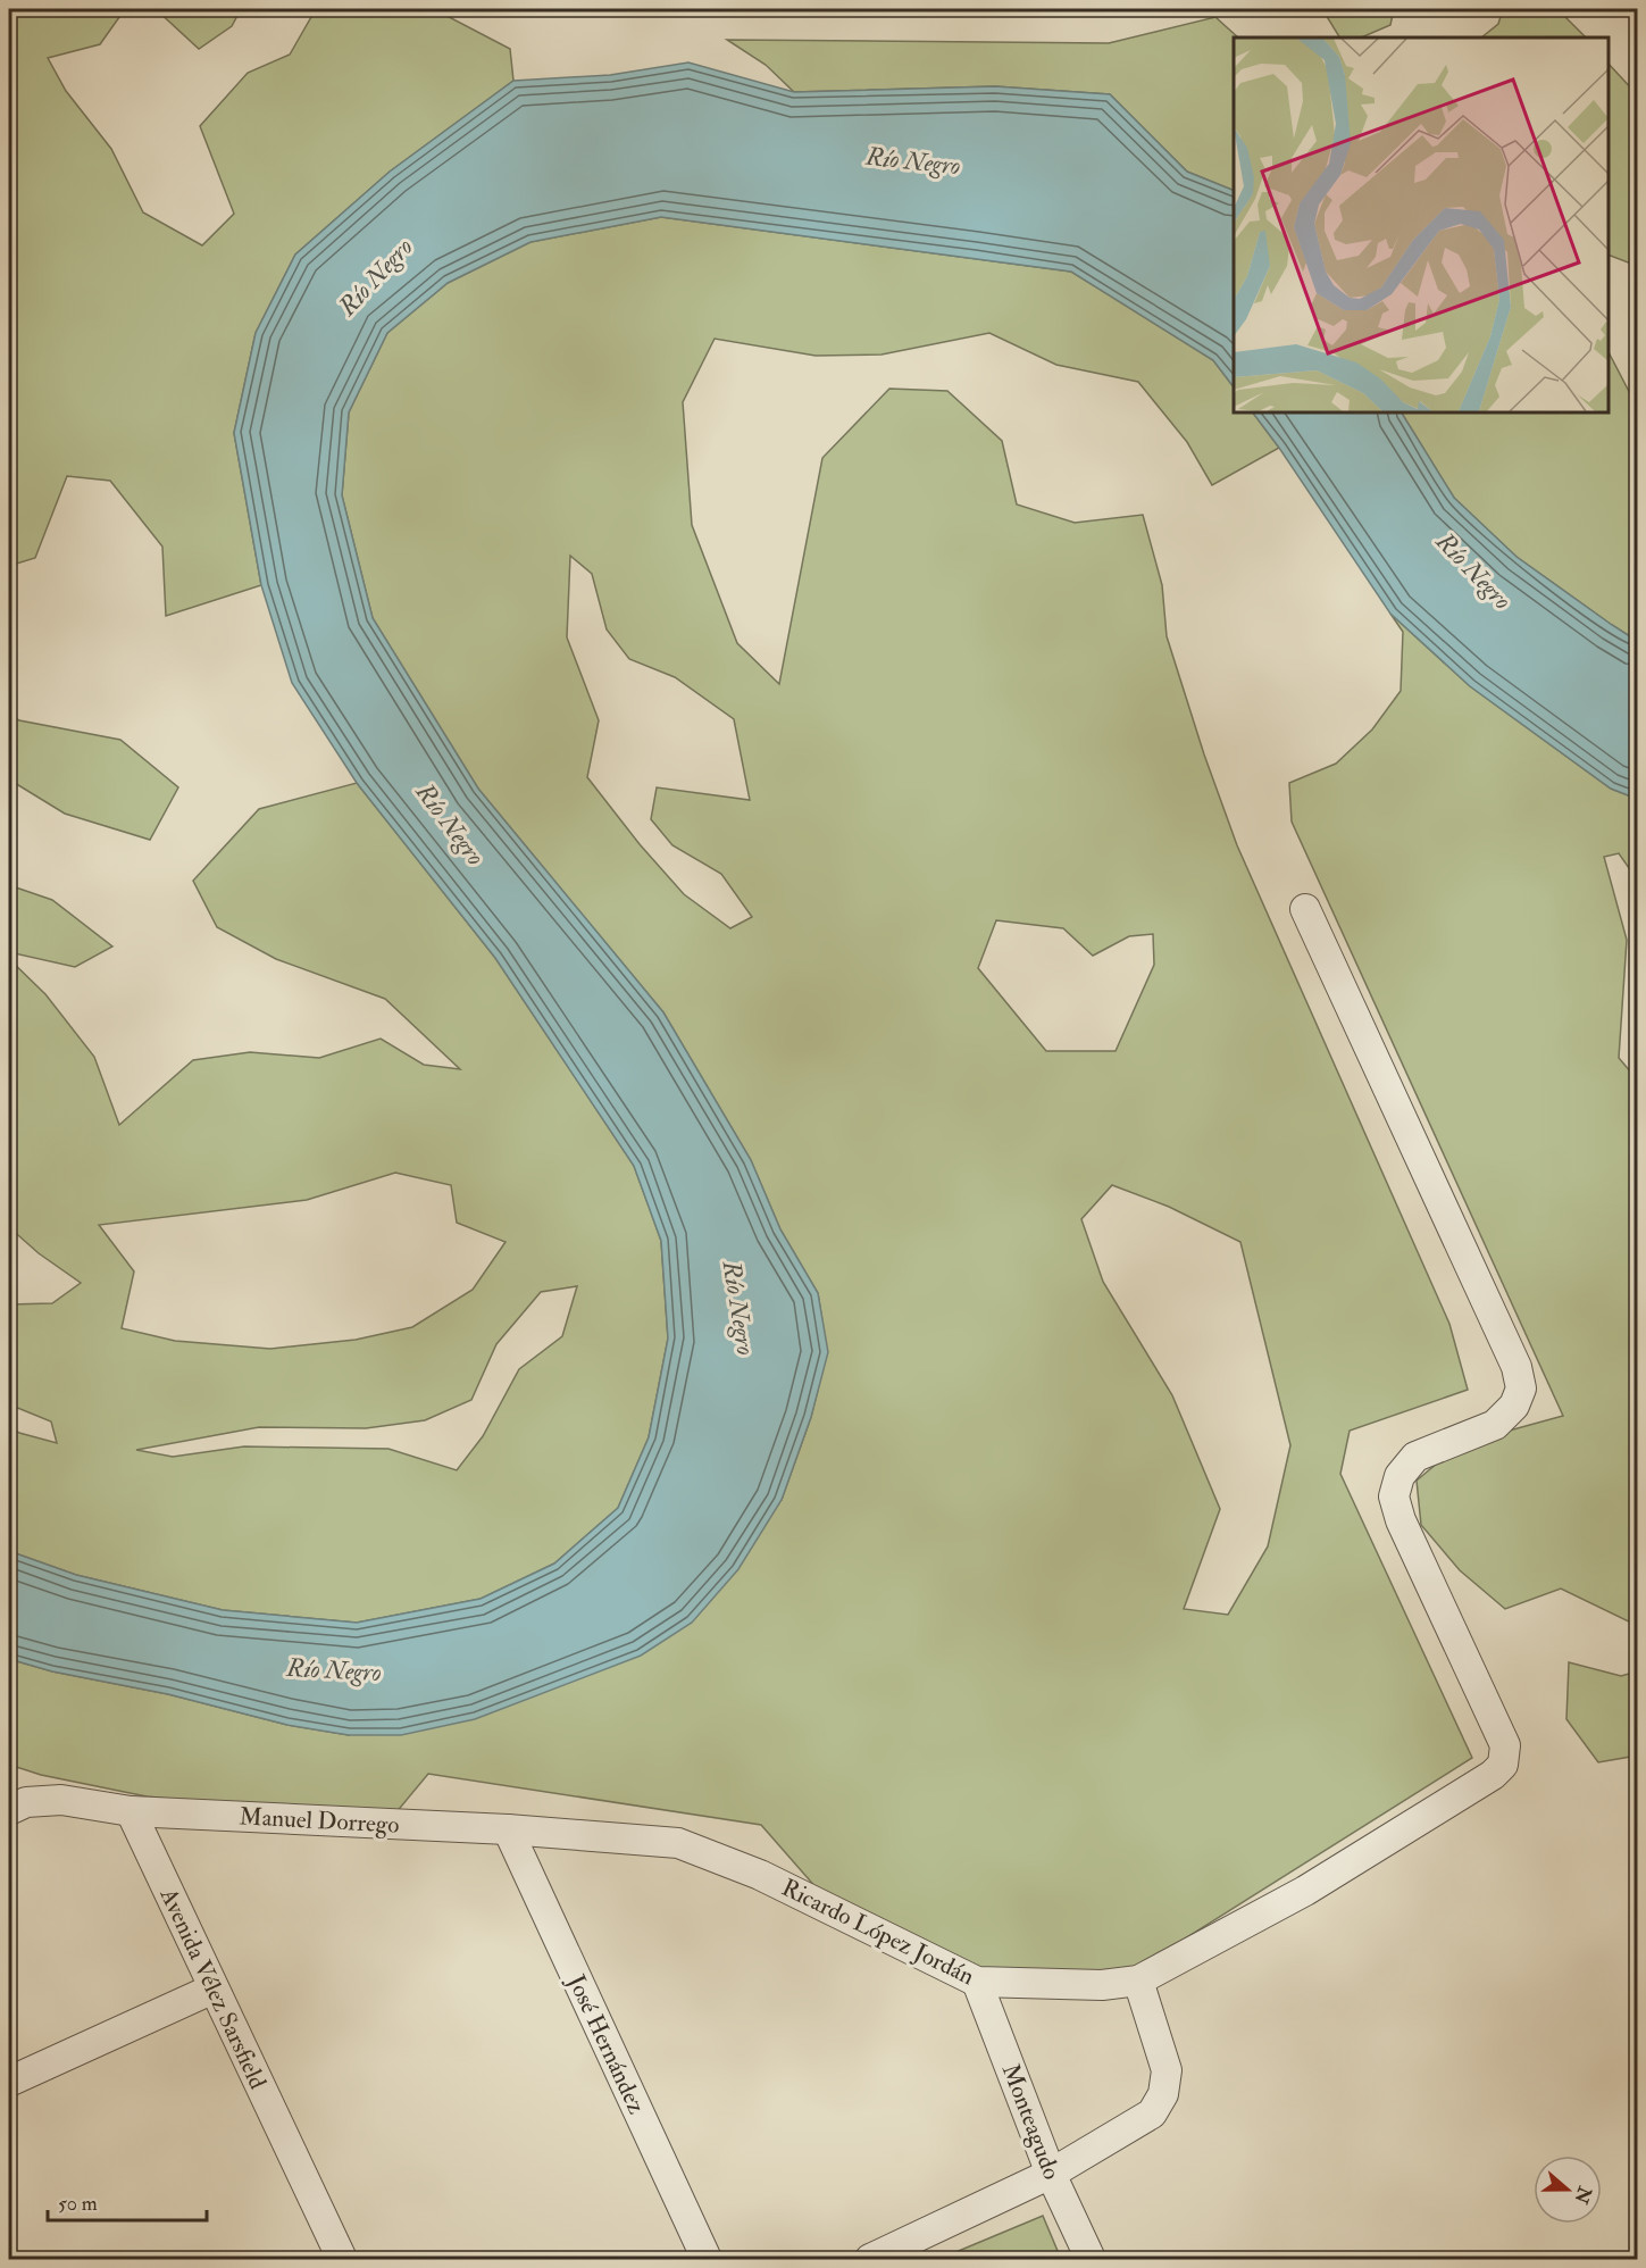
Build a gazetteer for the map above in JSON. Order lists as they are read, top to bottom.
{
  "streets": {
    "street": [
      "Manuel Dorrego",
      "Ricardo López Jordán",
      "Avenida Vélez Sarsfield",
      "José Hernández",
      "Monteagudo"
    ]
  },
  "crossings": [
    ["Manuel Dorrego", "Ricardo López Jordán"],
    ["Manuel Dorrego", "Avenida Vélez Sarsfield"],
    ["Manuel Dorrego", "José Hernández"],
    ["Ricardo López Jordán", "José Hernández"],
    ["Ricardo López Jordán", "Monteagudo"]
  ],
  "water": ["Río Negro"],
  "scale_bar": "50 m",
  "north": "right"
}
